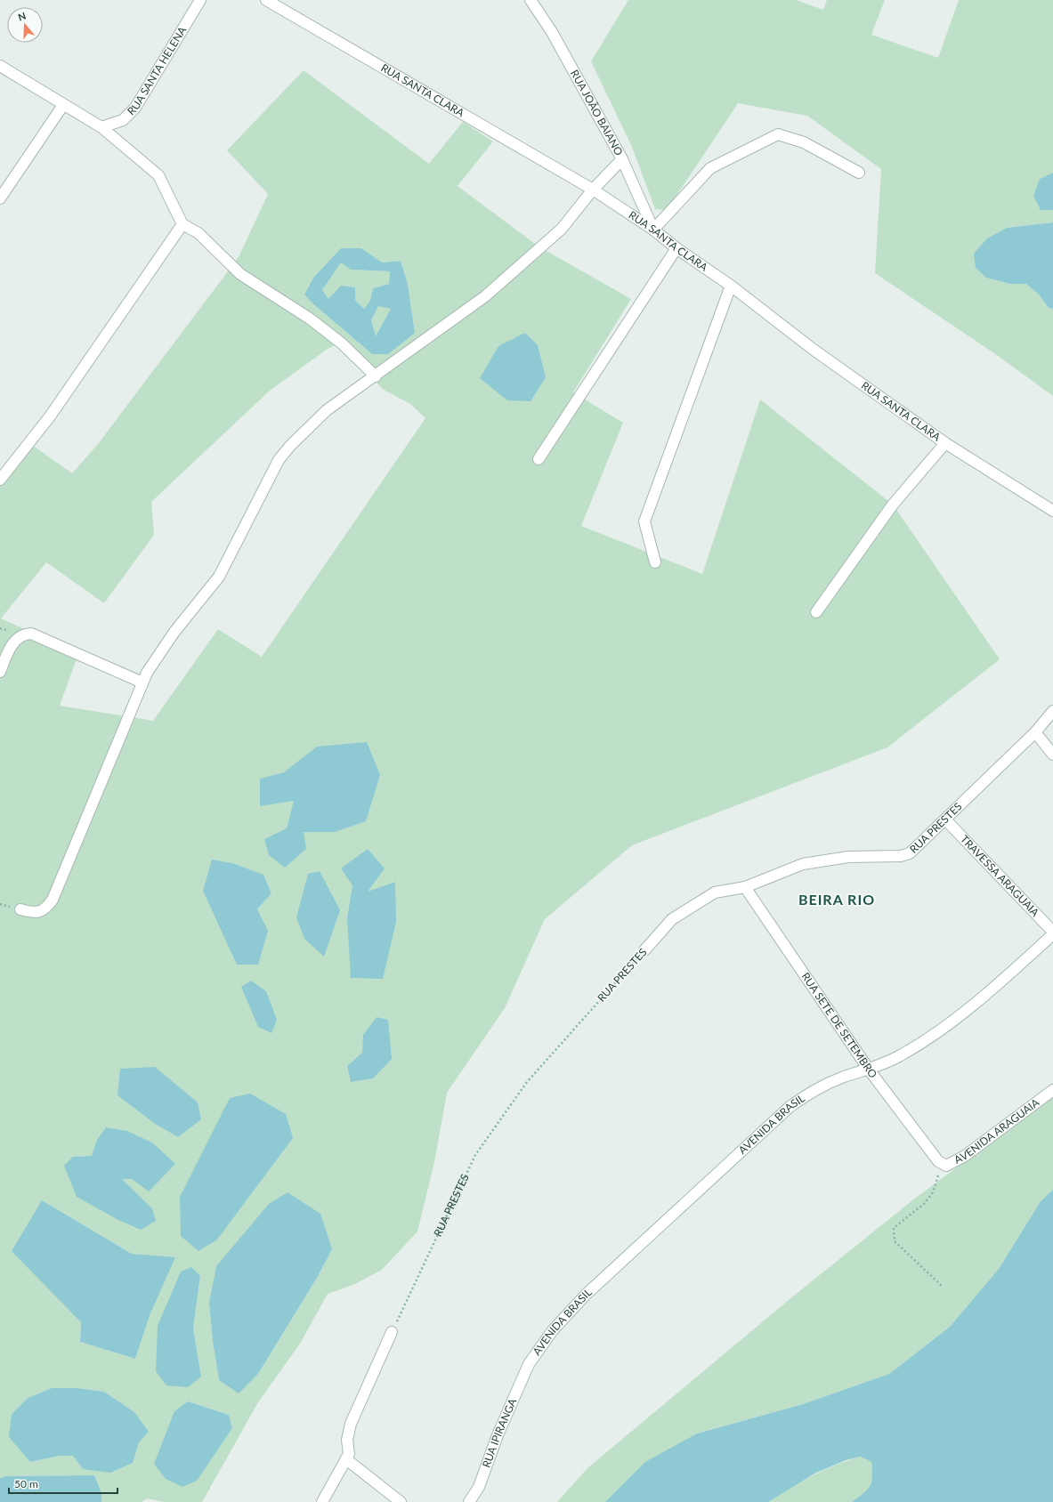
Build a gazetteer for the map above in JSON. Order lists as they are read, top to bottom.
{
  "streets": {
    "street": [
      "RUA SANTA HELENA",
      "RUA SANTA CLARA",
      "RUA JOÃO BAIANO",
      "RUA PRESTES",
      "TRAVESSA ARAGUAIA",
      "RUA SETE DE SETEMBRO",
      "AVENIDA BRASIL",
      "AVENIDA ARAGUAIA",
      "RUA IPIRANGA"
    ]
  },
  "crossings": [
    ["RUA SANTA CLARA", "RUA JOÃO BAIANO"],
    ["RUA PRESTES", "TRAVESSA ARAGUAIA"],
    ["RUA PRESTES", "RUA SETE DE SETEMBRO"],
    ["TRAVESSA ARAGUAIA", "AVENIDA BRASIL"],
    ["RUA SETE DE SETEMBRO", "AVENIDA BRASIL"],
    ["RUA SETE DE SETEMBRO", "AVENIDA ARAGUAIA"],
    ["AVENIDA BRASIL", "RUA IPIRANGA"]
  ],
  "districts": ["BEIRA RIO"],
  "scale_bar": "50 m",
  "north": "top"
}
